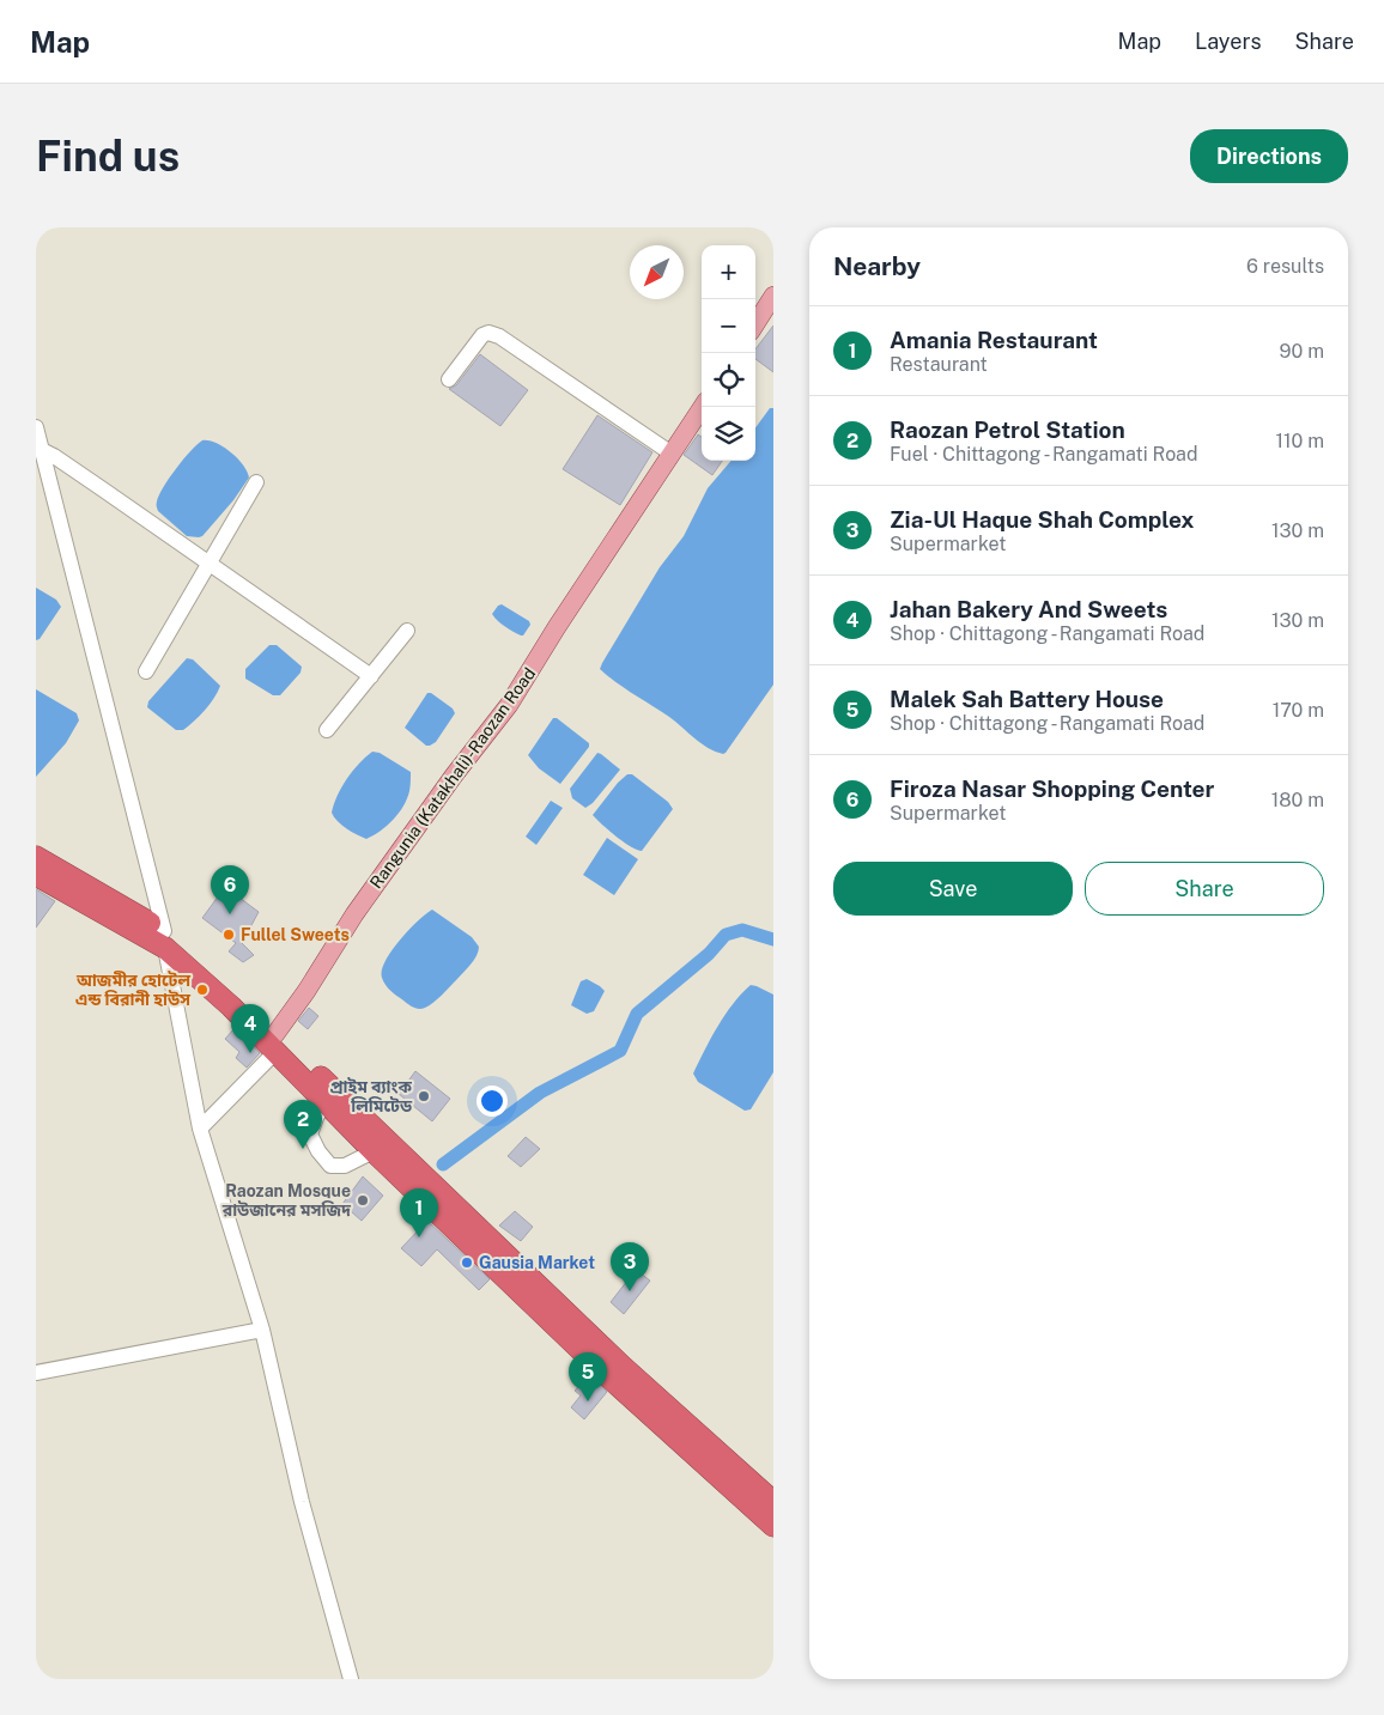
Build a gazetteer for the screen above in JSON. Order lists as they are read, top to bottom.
{
  "streets": {
    "main road": ["Rangunia (Katakhali)-Raozan Road"]
  },
  "places": [
    "Fullel Sweets",
    "আজমীর হোটেল এন্ড বিরানী হাউস",
    "প্রাইম ব্যাংক লিমিটেড",
    "Raozan Mosque রাউজানের মসজিদ",
    "Gausia Market"
  ],
  "north": "bottom left",
  "page": {
    "header": "Map",
    "nav": ["Map", "Layers", "Share"],
    "buttons": [
      "Directions",
      ["Save", "Share"]
    ],
    "title": "Find us",
    "heading": ["Nearby", "6 results"],
    "map_buttons": ["+", "−"],
    "list": [
      {
        "mark": "1",
        "name": "Amania Restaurant",
        "note": "Restaurant",
        "value": "90 m"
      },
      {
        "mark": "2",
        "name": "Raozan Petrol Station",
        "note": "Fuel · Chittagong - Rangamati Road",
        "value": "110 m"
      },
      {
        "mark": "3",
        "name": "Zia-Ul Haque Shah Complex",
        "note": "Supermarket",
        "value": "130 m"
      },
      {
        "mark": "4",
        "name": "Jahan Bakery And Sweets",
        "note": "Shop · Chittagong - Rangamati Road",
        "value": "130 m"
      },
      {
        "mark": "5",
        "name": "Malek Sah Battery House",
        "note": "Shop · Chittagong - Rangamati Road",
        "value": "170 m"
      },
      {
        "mark": "6",
        "name": "Firoza Nasar Shopping Center",
        "note": "Supermarket",
        "value": "180 m"
      }
    ],
    "pins": [
      "6",
      "4",
      "2",
      "1",
      "3",
      "5"
    ]
  }
}
